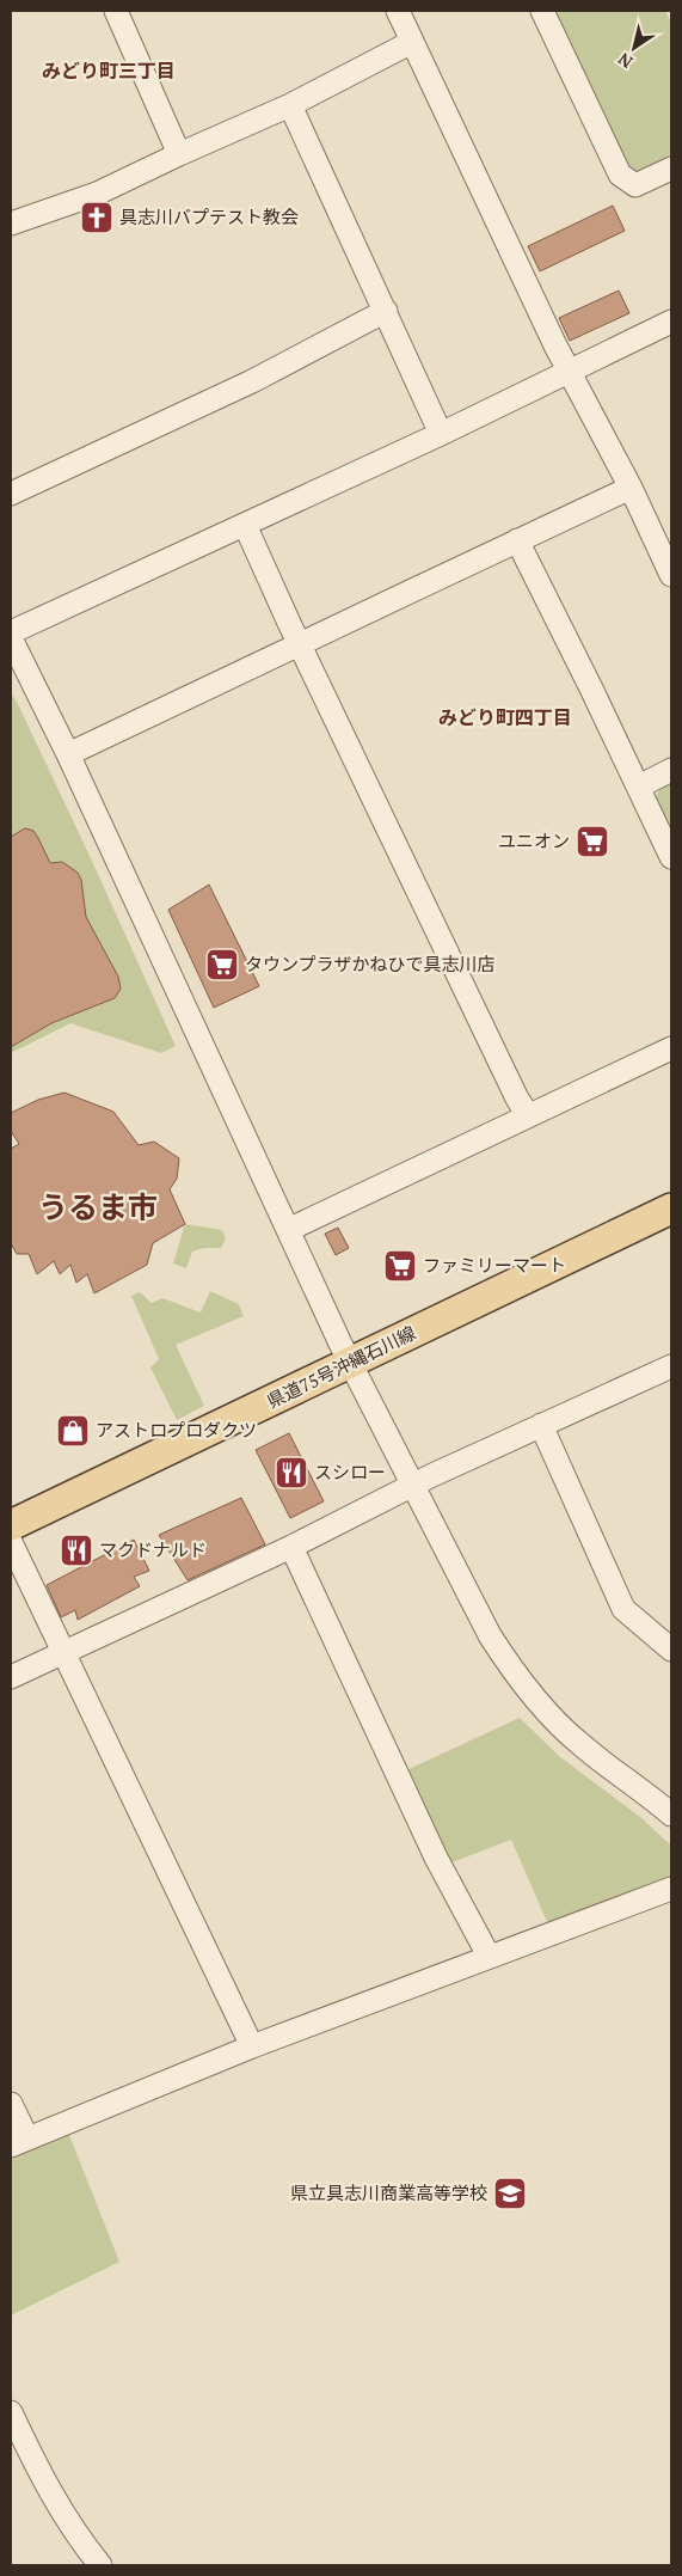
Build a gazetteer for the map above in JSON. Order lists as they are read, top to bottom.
{
  "streets": {
    "main road": ["県道75号沖縄石川線"]
  },
  "districts": ["みどり町三丁目", "みどり町四丁目", "うるま市"],
  "places": {
    "church": ["具志川バプテスト教会"],
    "supermarket": ["ユニオン", "タウンプラザかねひで具志川店", "ファミリーマート"],
    "shop": ["アストロプロダクツ"],
    "restaurant": ["スシロー", "マクドナルド"],
    "school or university": ["県立具志川商業高等学校"]
  },
  "north": "bottom left"
}
